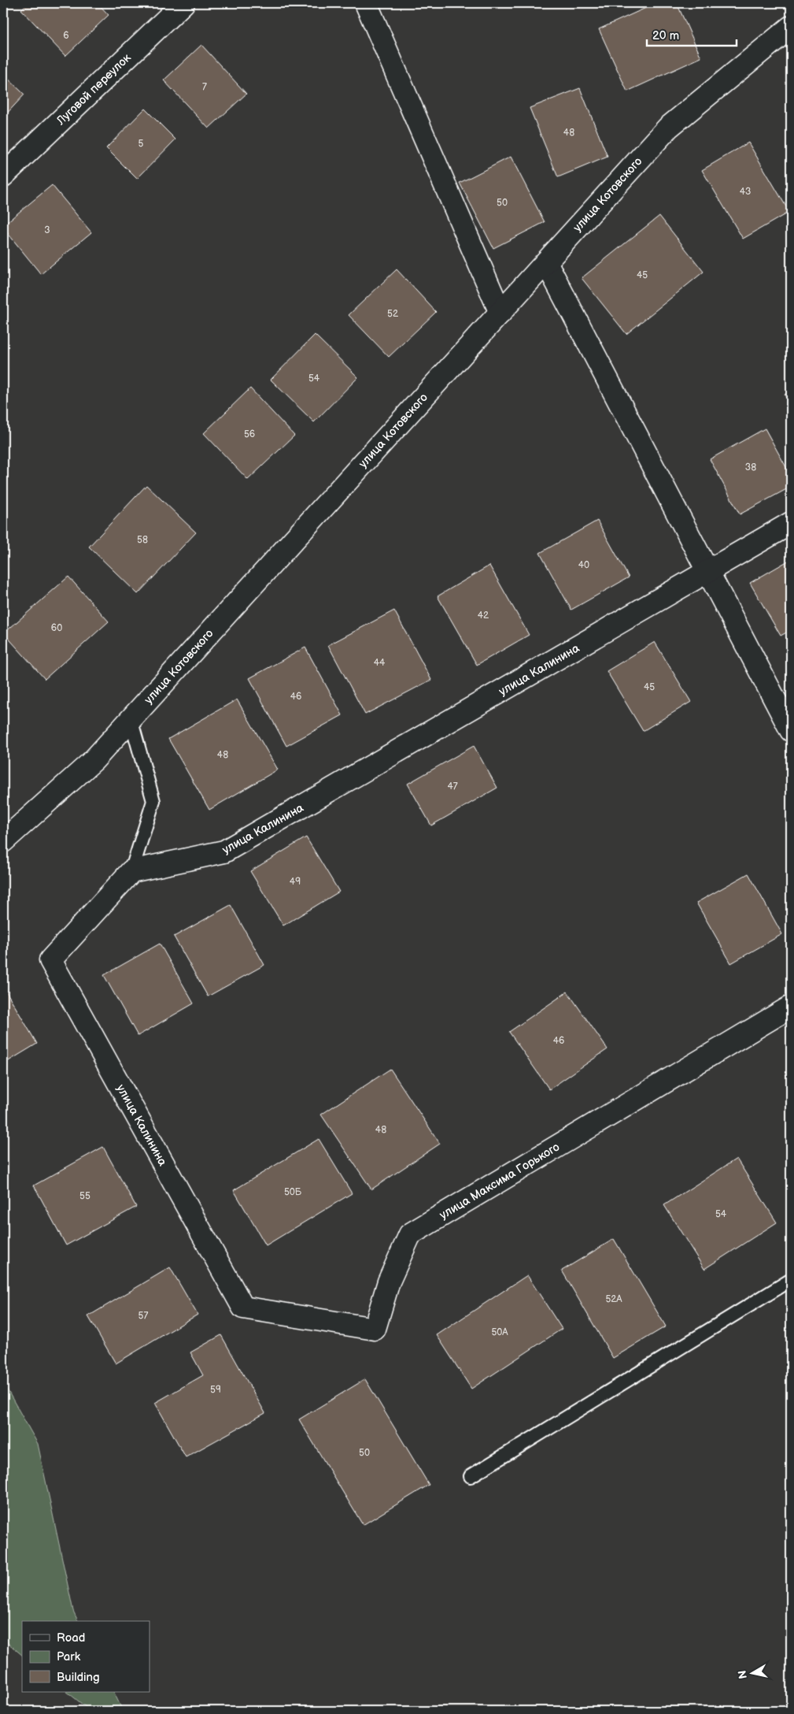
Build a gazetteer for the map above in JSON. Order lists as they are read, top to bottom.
{
  "streets": {
    "street": [
      "Луговой переулок",
      "улица Котовского",
      "улица Калинина",
      "улица Максима Горького"
    ]
  },
  "crossings": [
    ["улица Калинина", "улица Максима Горького"]
  ],
  "house_numbers": [
    "6",
    "7",
    "48",
    "5",
    "43",
    "50",
    "3",
    "45",
    "52",
    "54",
    "56",
    "38",
    "58",
    "40",
    "42",
    "60",
    "44",
    "45",
    "46",
    "48",
    "47",
    "49",
    "46",
    "48",
    "50Б",
    "55",
    "54",
    "52А",
    "57",
    "50А",
    "59",
    "50"
  ],
  "legend": ["Road", "Park", "Building"],
  "scale_bar": "20 m",
  "north": "left"
}
